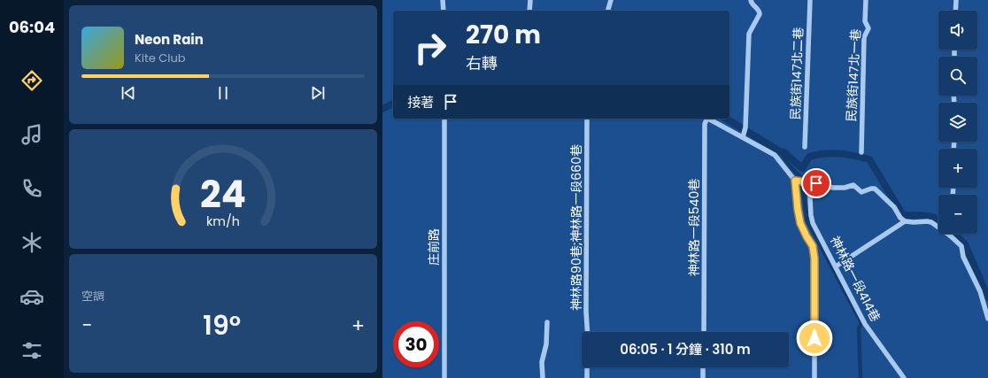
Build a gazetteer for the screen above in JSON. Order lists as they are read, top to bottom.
{
  "streets": {
    "street": [
      "民族街147北二巷",
      "民族街147北一巷",
      "神林路90巷;神林路一段660巷",
      "神林路一段540巷",
      "庄前路",
      "神林路一段414巷"
    ]
  },
  "page": {
    "tabs": "06:04",
    "map_buttons": ["+", "−"],
    "turn": ["270 m", "右轉"],
    "song": ["Neon Rain", "Kite Club"],
    "then": "接著",
    "tile": "空調",
    "heat": ["−", "19°", "+"],
    "limit": "30",
    "trip": "06:05 · 1 分鐘 · 310 m",
    "gauge": ["24", "km/h"]
  }
}
